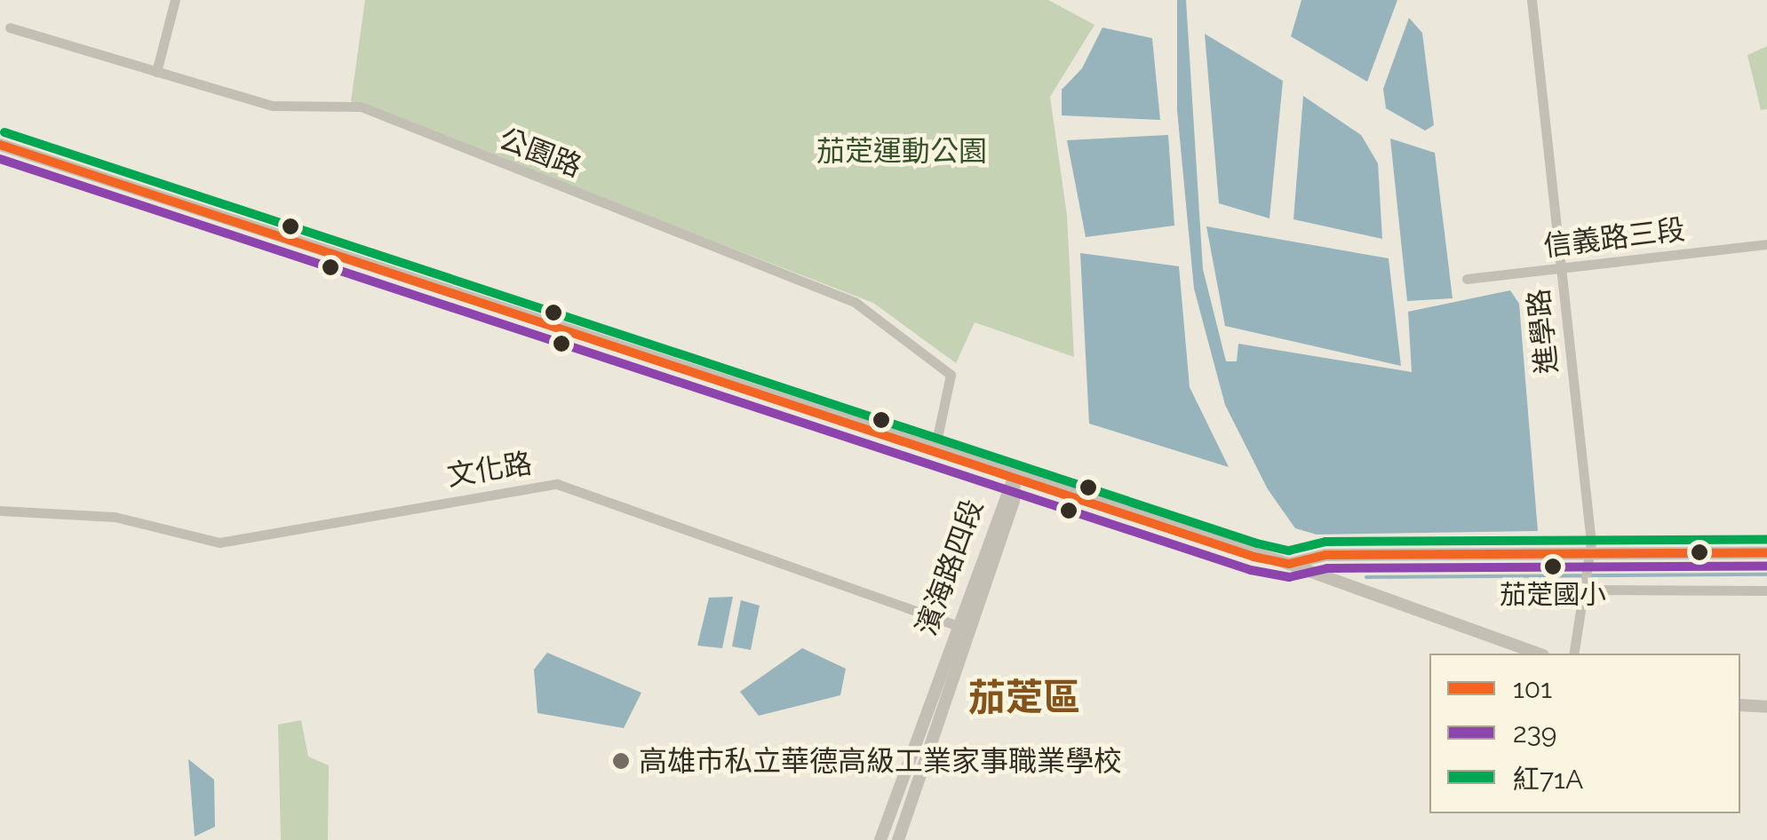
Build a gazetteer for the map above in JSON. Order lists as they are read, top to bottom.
{
  "streets": {
    "street": [
      "公園路",
      "信義路三段",
      "進學路",
      "文化路",
      "濱海路四段"
    ]
  },
  "crossings": [
    ["信義路三段", "進學路"],
    ["文化路", "濱海路四段"]
  ],
  "districts": ["茄萣區"],
  "parks": ["茄萣運動公園"],
  "places": ["茄萣國小", "高雄市私立華德高級工業家事職業學校"],
  "lines": ["transit line 紅71A", "transit line 101", "transit line 239"],
  "legend": ["101", "239", "紅71A"]
}
